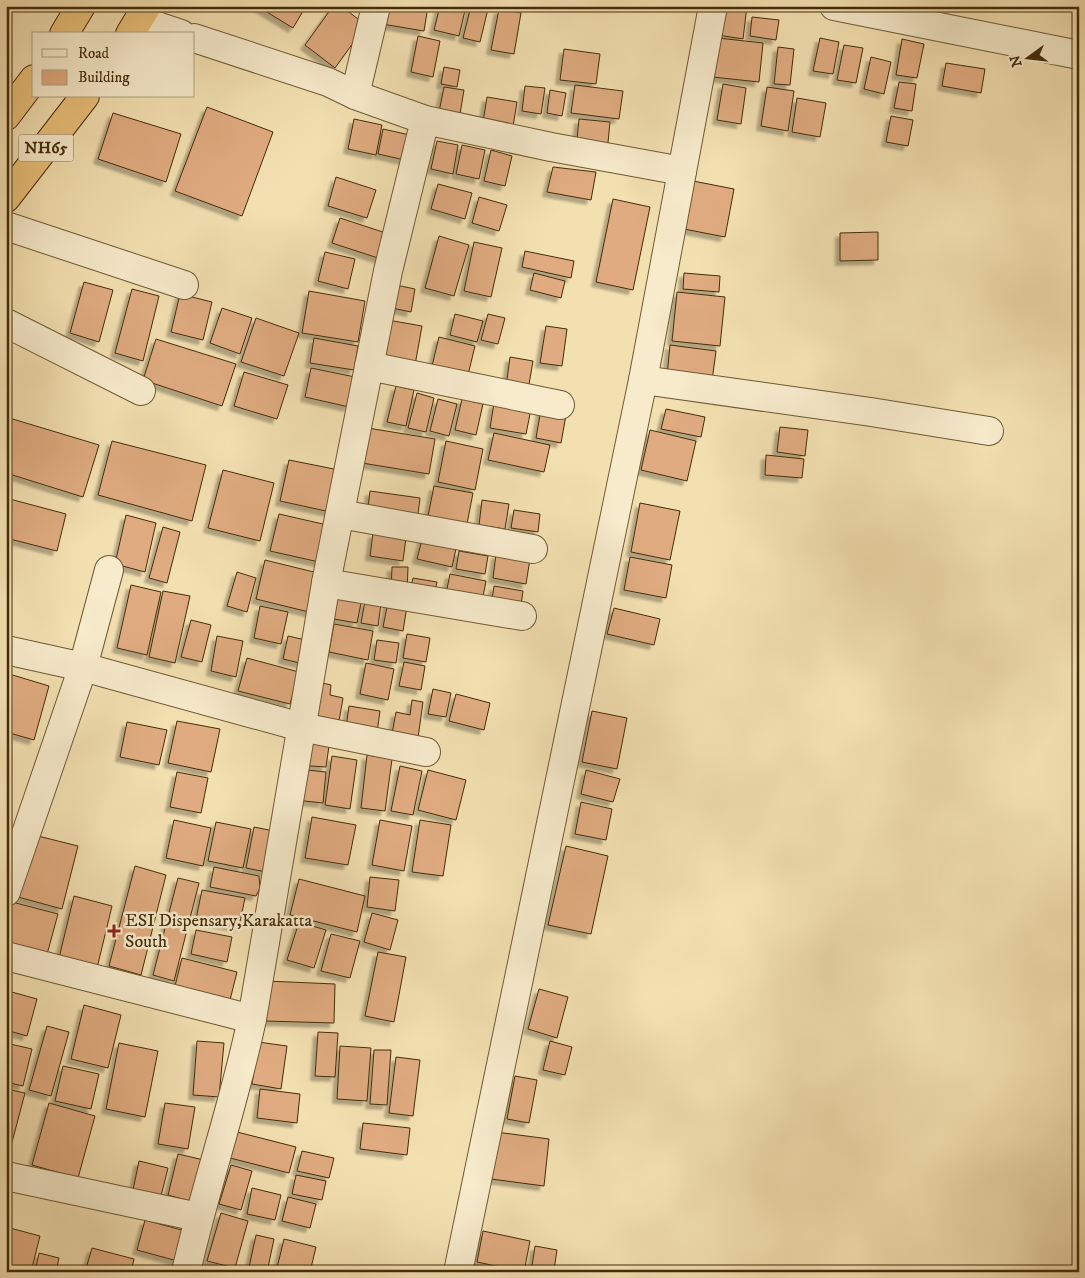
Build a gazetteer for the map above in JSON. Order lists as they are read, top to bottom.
{
  "streets": {
    "highway": ["NH65"]
  },
  "places": {
    "health": ["ESI Dispensary,Karakatta South"]
  },
  "legend": ["Road", "Building"],
  "north": "left"
}
